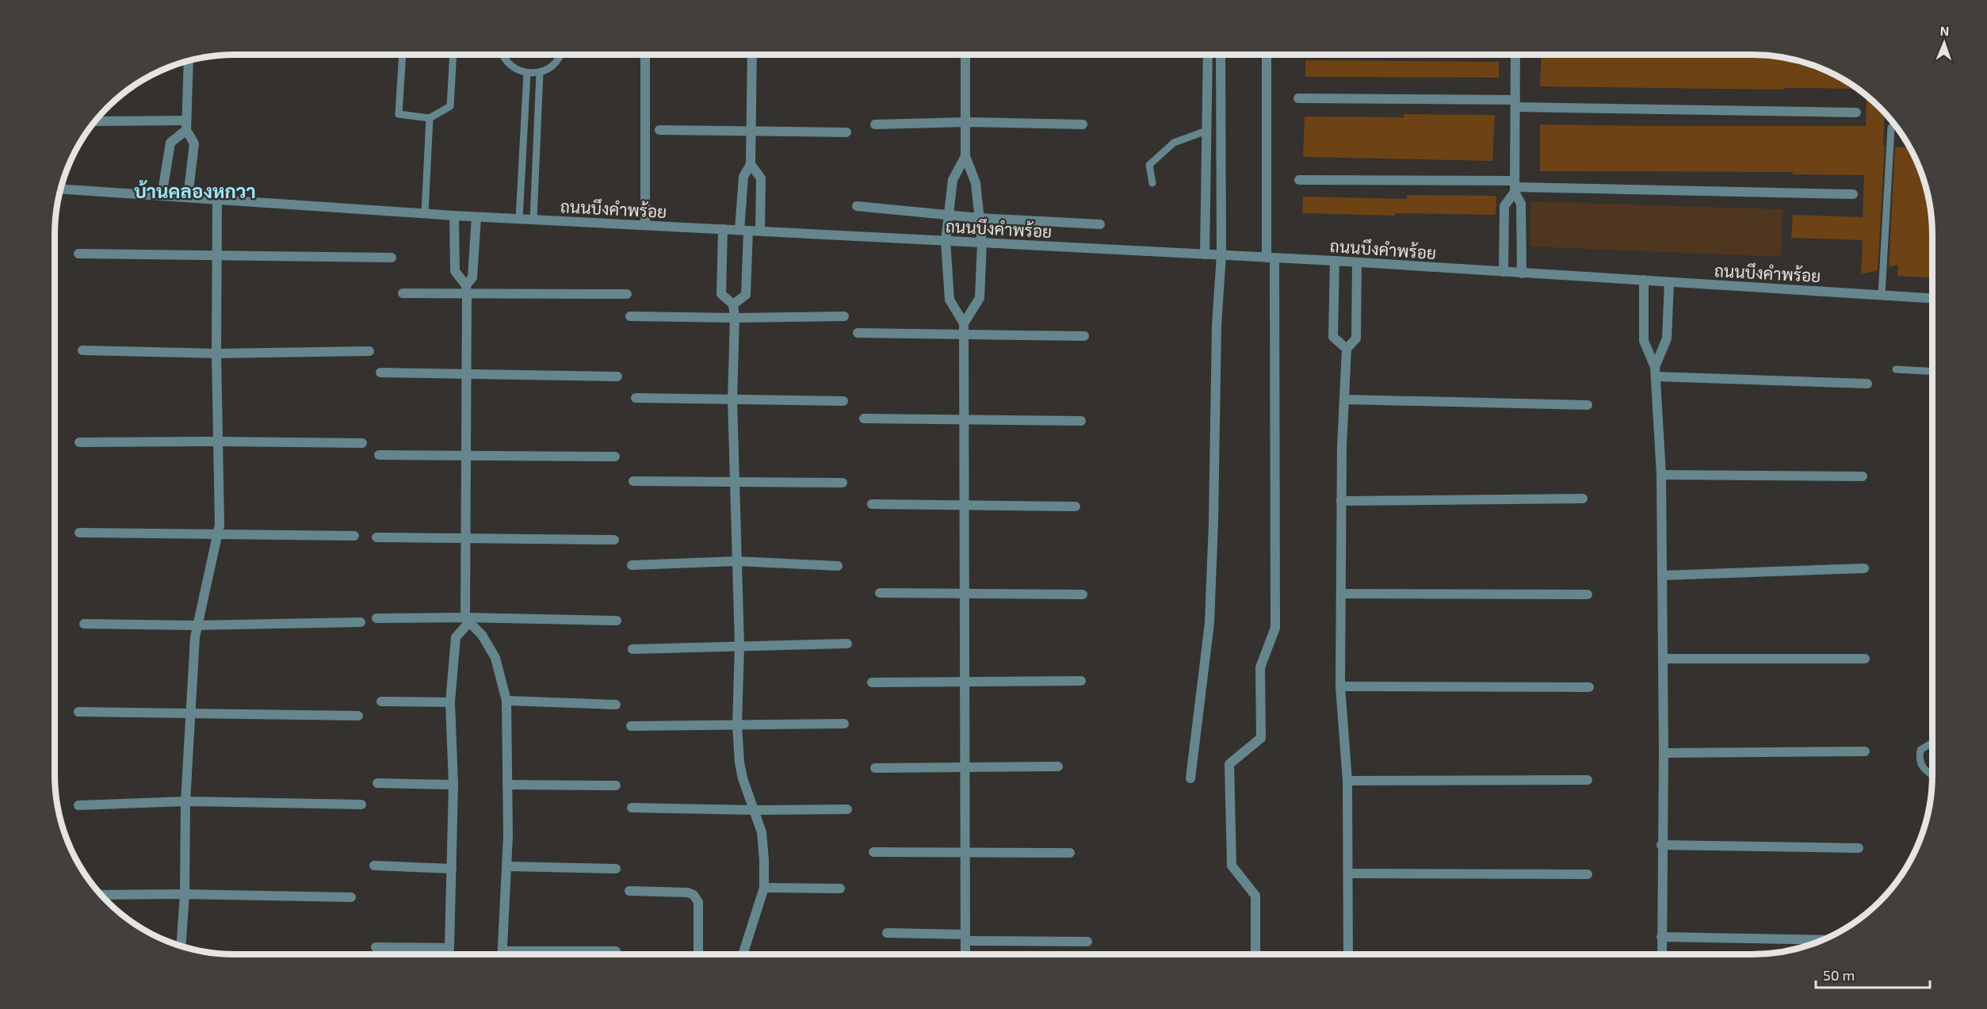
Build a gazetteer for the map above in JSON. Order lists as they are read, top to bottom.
{
  "streets": {
    "street": ["ถนนบึงคำพร้อย"]
  },
  "districts": ["บ้านคลองหกวา"],
  "scale_bar": "50 m",
  "north": "top"
}
